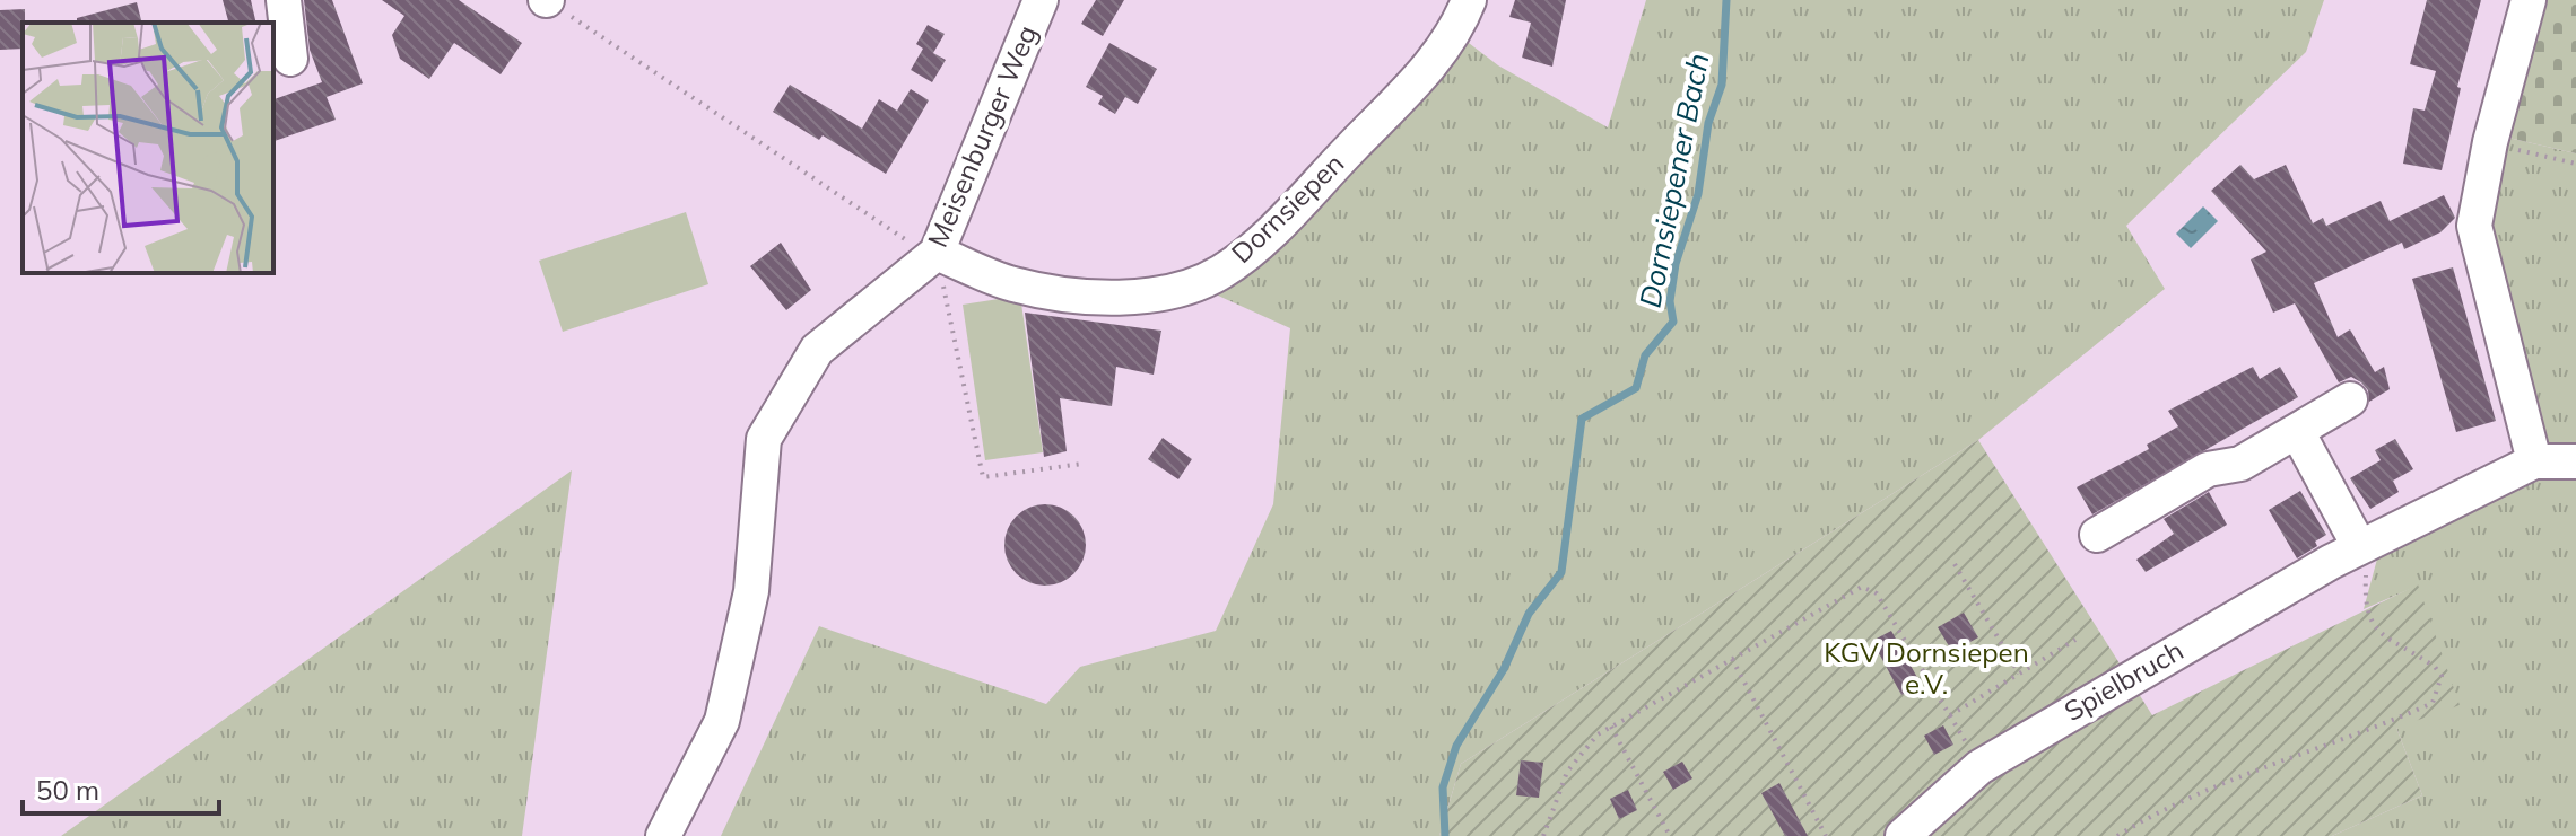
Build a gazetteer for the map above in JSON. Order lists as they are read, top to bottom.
{
  "streets": {
    "street": ["Meisenburger Weg", "Dornsiepen", "Spielbruch"]
  },
  "crossings": [
    ["Meisenburger Weg", "Dornsiepen"]
  ],
  "water": ["Dornsiepener Bach"],
  "parks": ["KGV Dornsiepen e.V."],
  "scale_bar": "50 m"
}
